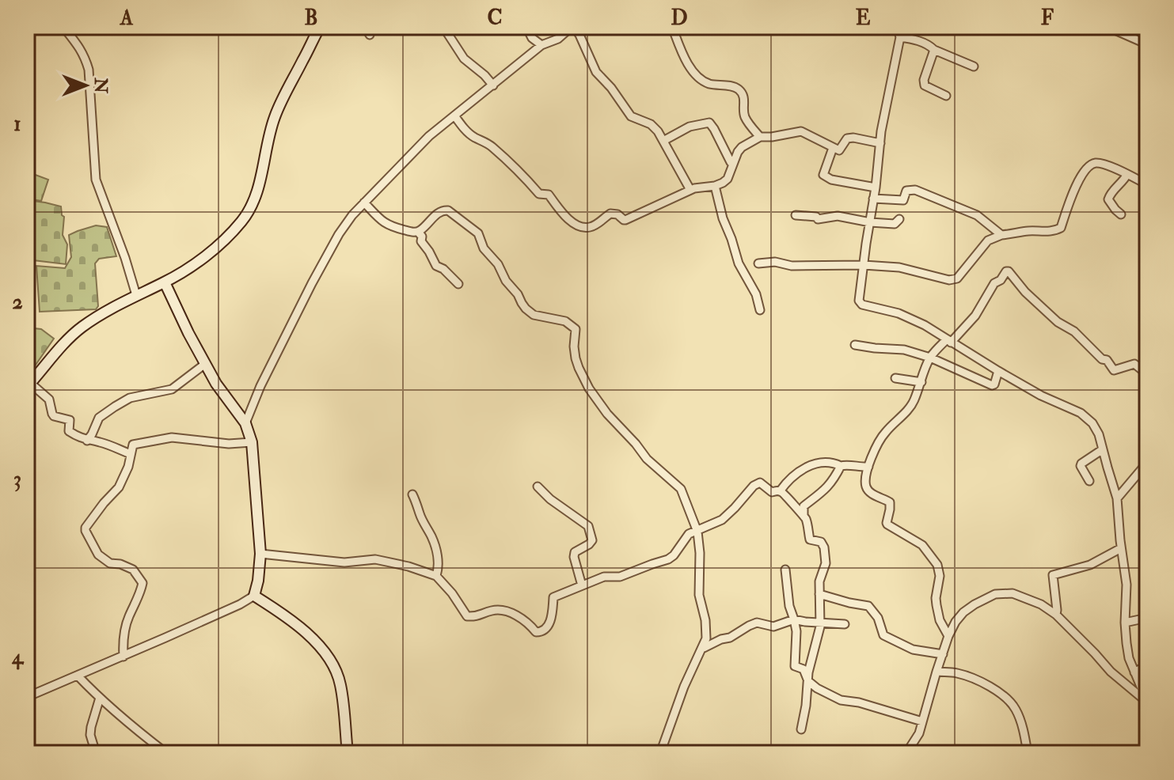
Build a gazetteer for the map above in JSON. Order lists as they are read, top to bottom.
{
  "north": "right",
  "grid": {
    "columns": [
      "A",
      "B",
      "C",
      "D",
      "E",
      "F"
    ],
    "rows": [
      "1",
      "2",
      "3",
      "4"
    ]
  }
}
